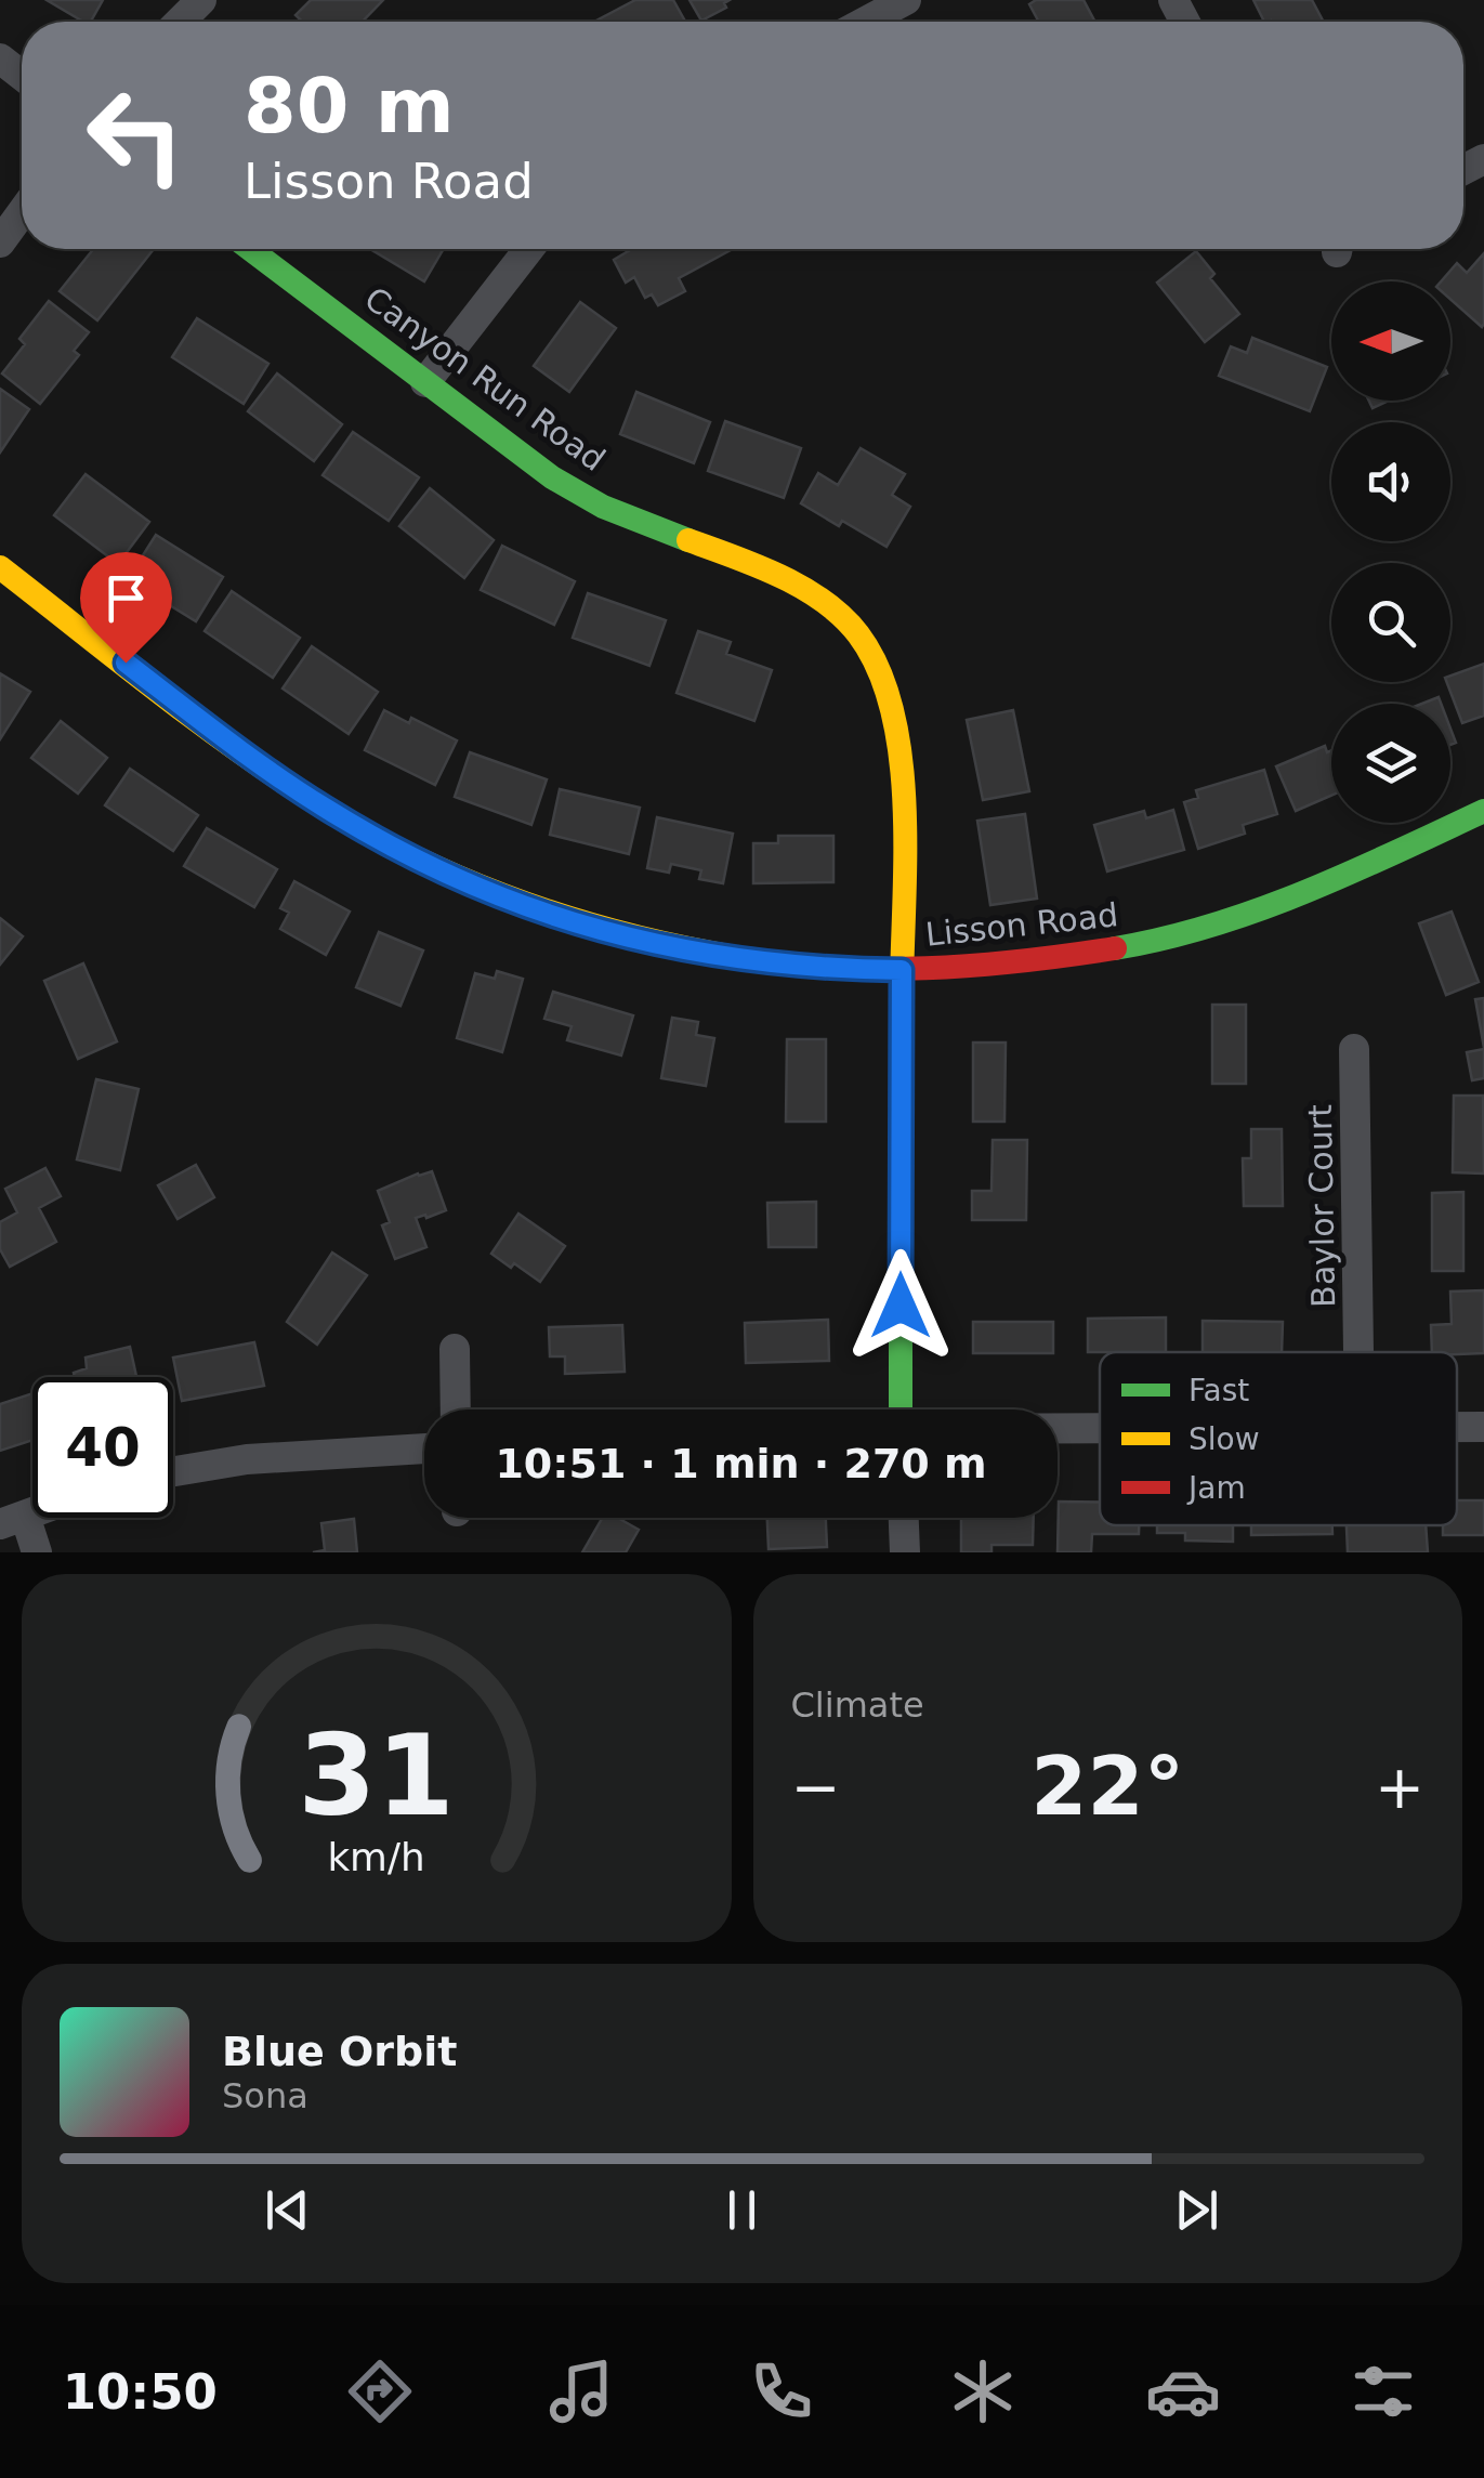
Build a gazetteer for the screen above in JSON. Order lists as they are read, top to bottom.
{
  "streets": {
    "street": ["Canyon Run Road", "Lisson Road", "Baylor Court"]
  },
  "crossings": [
    ["Canyon Run Road", "Lisson Road"]
  ],
  "legend": ["Fast", "Slow", "Jam"],
  "north": "left",
  "page": {
    "turn": ["80 m", "Lisson Road"],
    "limit": "40",
    "trip": "10:51 · 1 min · 270 m",
    "tile": "Climate",
    "heat": ["−", "22°", "+"],
    "song": ["Blue Orbit", "Sona"],
    "tabs": "10:50",
    "gauge": ["31", "km/h"]
  }
}
